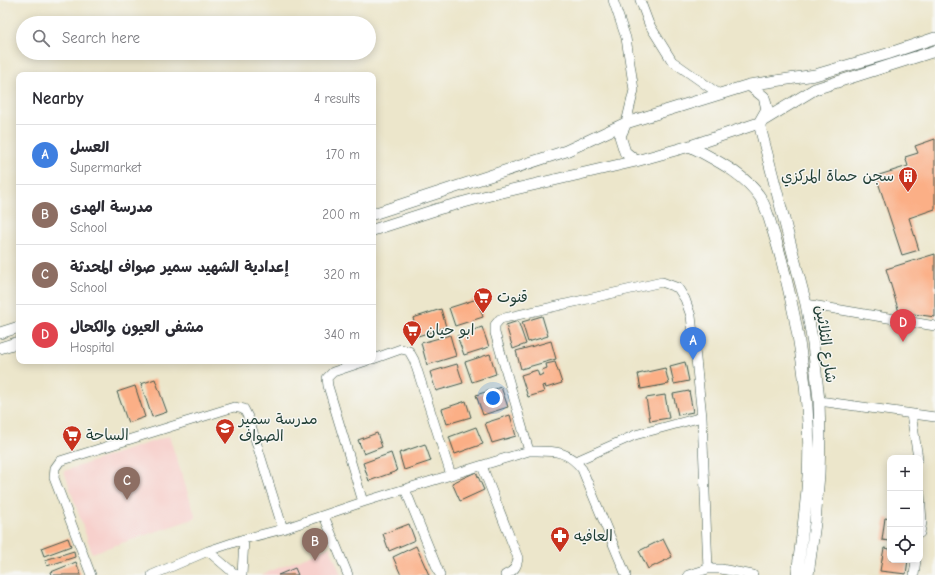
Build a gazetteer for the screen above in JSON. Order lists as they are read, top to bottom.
{
  "streets": {
    "main road": ["شارع الثلاثين"]
  },
  "places": {
    "building": ["سجن حماة المركزي"],
    "supermarket": ["قنوت", "ابو حيان", "الساحة"],
    "school or university": ["مدرسة سمير الصواف"],
    "pharmacy": ["العافيه"]
  },
  "page": {
    "search": "Search here",
    "heading": ["Nearby", "4 results"],
    "list": [
      {
        "mark": "A",
        "name": "العسل",
        "note": "Supermarket",
        "value": "170 m"
      },
      {
        "mark": "B",
        "name": "مدرسة الهدى",
        "note": "School",
        "value": "200 m"
      },
      {
        "mark": "C",
        "name": "إعدادية الشهيد سمير صواف المحدثة",
        "note": "School",
        "value": "320 m"
      },
      {
        "mark": "D",
        "name": "مشفى العيون والكحال",
        "note": "Hospital",
        "value": "340 m"
      }
    ],
    "pins": [
      "D",
      "A",
      "C",
      "B"
    ],
    "map_buttons": ["+", "−"]
  }
}
